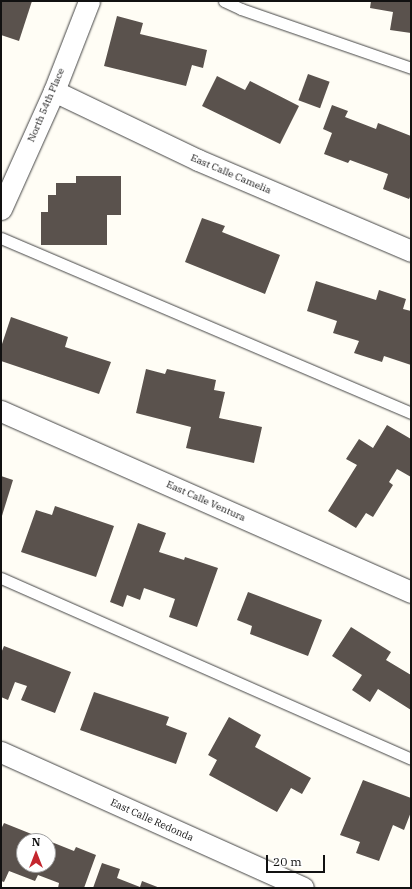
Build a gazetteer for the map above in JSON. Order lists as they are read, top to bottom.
{
  "streets": {
    "street": [
      "North 54th Place",
      "East Calle Camelia",
      "East Calle Ventura",
      "East Calle Redonda"
    ]
  },
  "crossings": [
    ["North 54th Place", "East Calle Camelia"]
  ],
  "scale_bar": "20 m",
  "north": "top"
}
